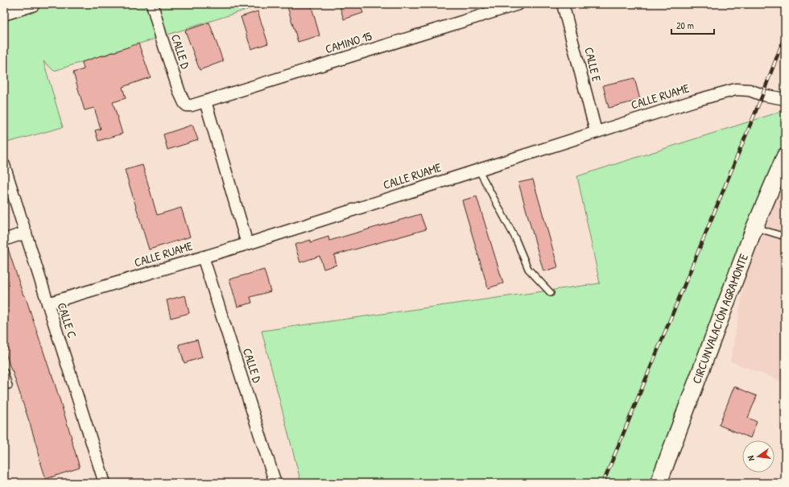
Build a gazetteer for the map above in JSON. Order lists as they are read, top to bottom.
{
  "streets": {
    "main road": ["CIRCUNVALACIÓN AGRAMONTE"],
    "street": [
      "CAMINO 15",
      "CALLE D",
      "CALLE E",
      "CALLE RUAME",
      "CALLE C"
    ]
  },
  "crossings": [
    ["CAMINO 15", "CALLE D"],
    ["CALLE D", "CALLE RUAME"],
    ["CALLE E", "CALLE RUAME"],
    ["CALLE RUAME", "CALLE C"]
  ],
  "scale_bar": "20 m",
  "north": "left"
}
